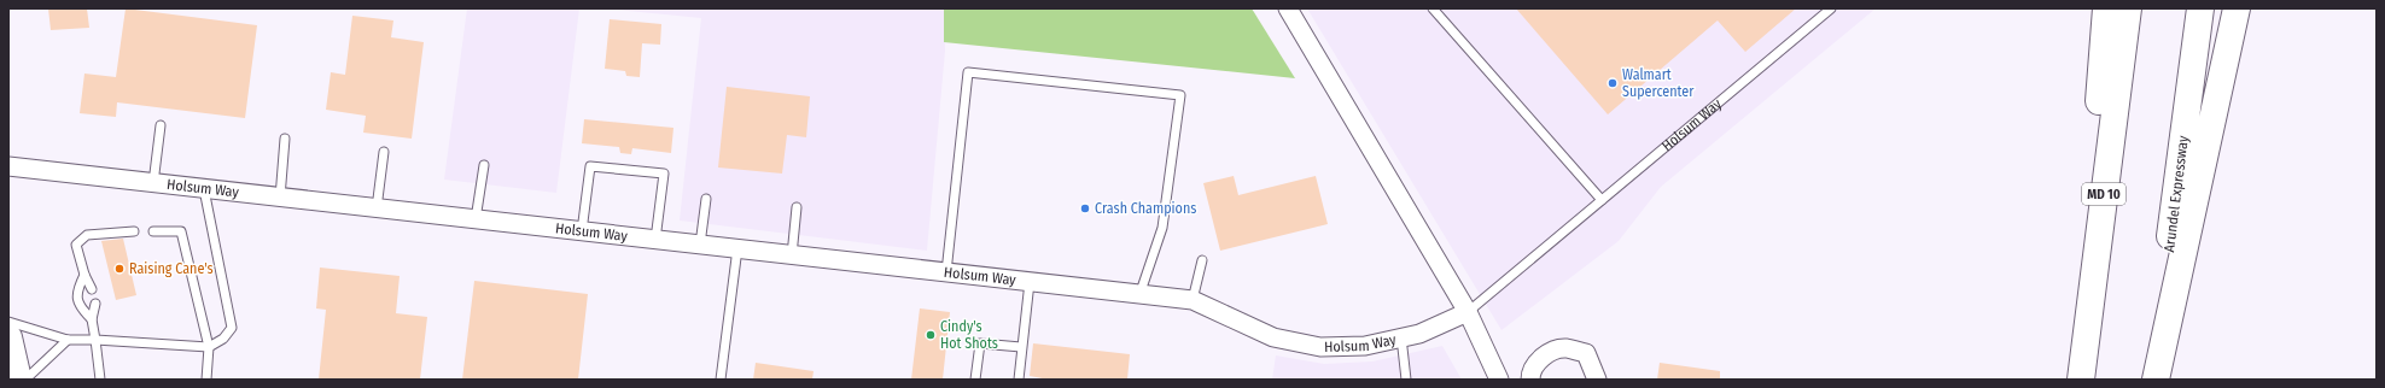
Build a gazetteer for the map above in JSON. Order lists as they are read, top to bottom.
{
  "streets": {
    "main road": ["MD 10", "Arundel Expressway"],
    "street": ["Holsum Way"]
  },
  "places": [
    "Walmart Supercenter",
    "Crash Champions",
    "Raising Cane's",
    "Cindy's Hot Shots"
  ]
}
